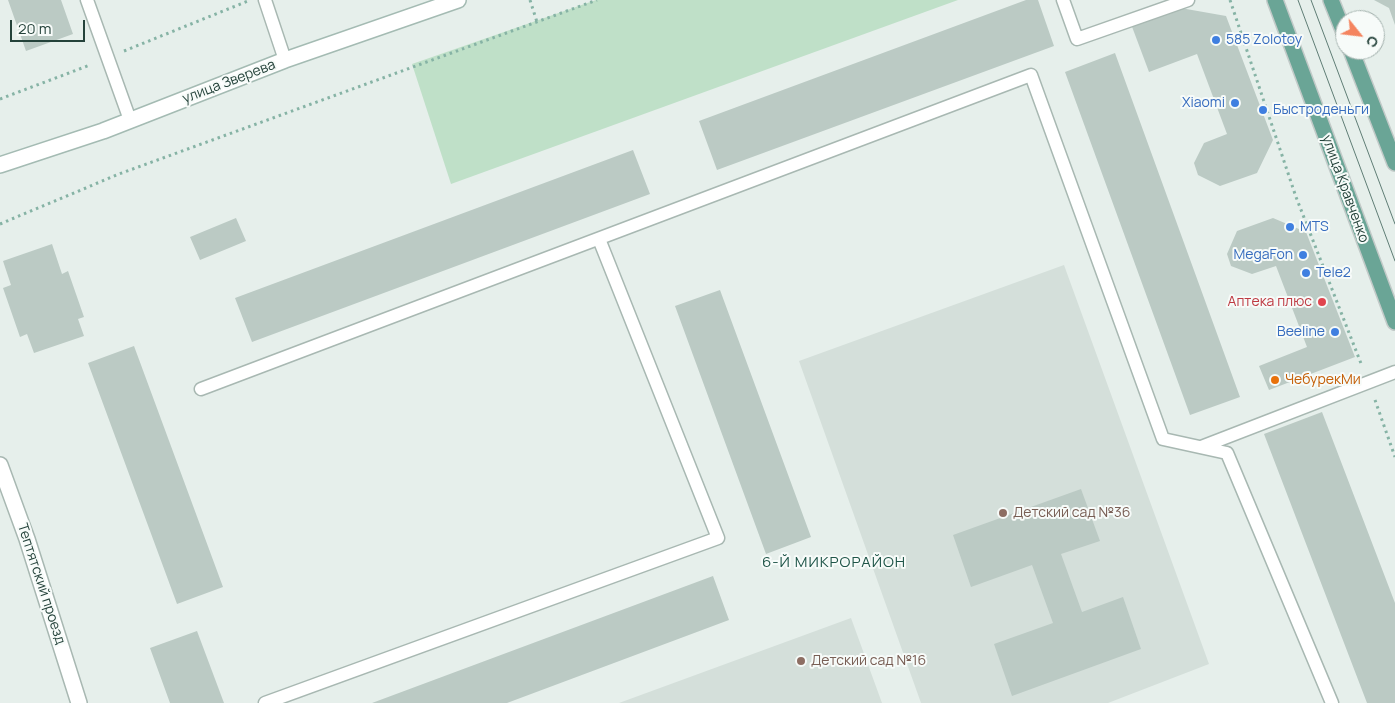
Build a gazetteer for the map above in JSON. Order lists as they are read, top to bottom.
{
  "streets": {
    "main road": ["улица Зверева", "улица Кравченко", "Тептятский проезд"]
  },
  "districts": ["6-Й МИКРОРАЙОН"],
  "places": [
    "585 Zolotoy",
    "Xiaomi",
    "Быстроденьги",
    "MTS",
    "MegaFon",
    "Tele2",
    "Аптека плюс",
    "Beeline",
    "ЧебурекМи",
    "Детский сад №36",
    "Детский сад №16"
  ],
  "scale_bar": "20 m",
  "north": "bottom right"
}
